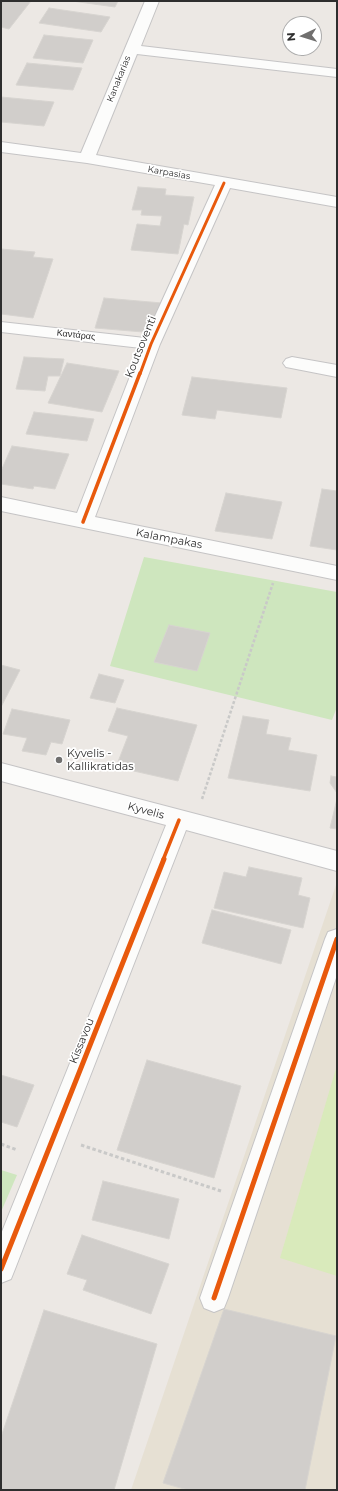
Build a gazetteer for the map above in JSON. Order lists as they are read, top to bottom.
{
  "streets": {
    "street": [
      "Kanakarias",
      "Karpasias",
      "Καντάρας",
      "Koutsoventi",
      "Kalampakas",
      "Kyvelis",
      "Kissavou"
    ]
  },
  "crossings": [
    ["Kanakarias", "Karpasias"],
    ["Karpasias", "Koutsoventi"],
    ["Καντάρας", "Koutsoventi"],
    ["Koutsoventi", "Kalampakas"],
    ["Kyvelis", "Kissavou"]
  ],
  "places": ["Kyvelis - Kallikratidas"],
  "north": "left"
}
